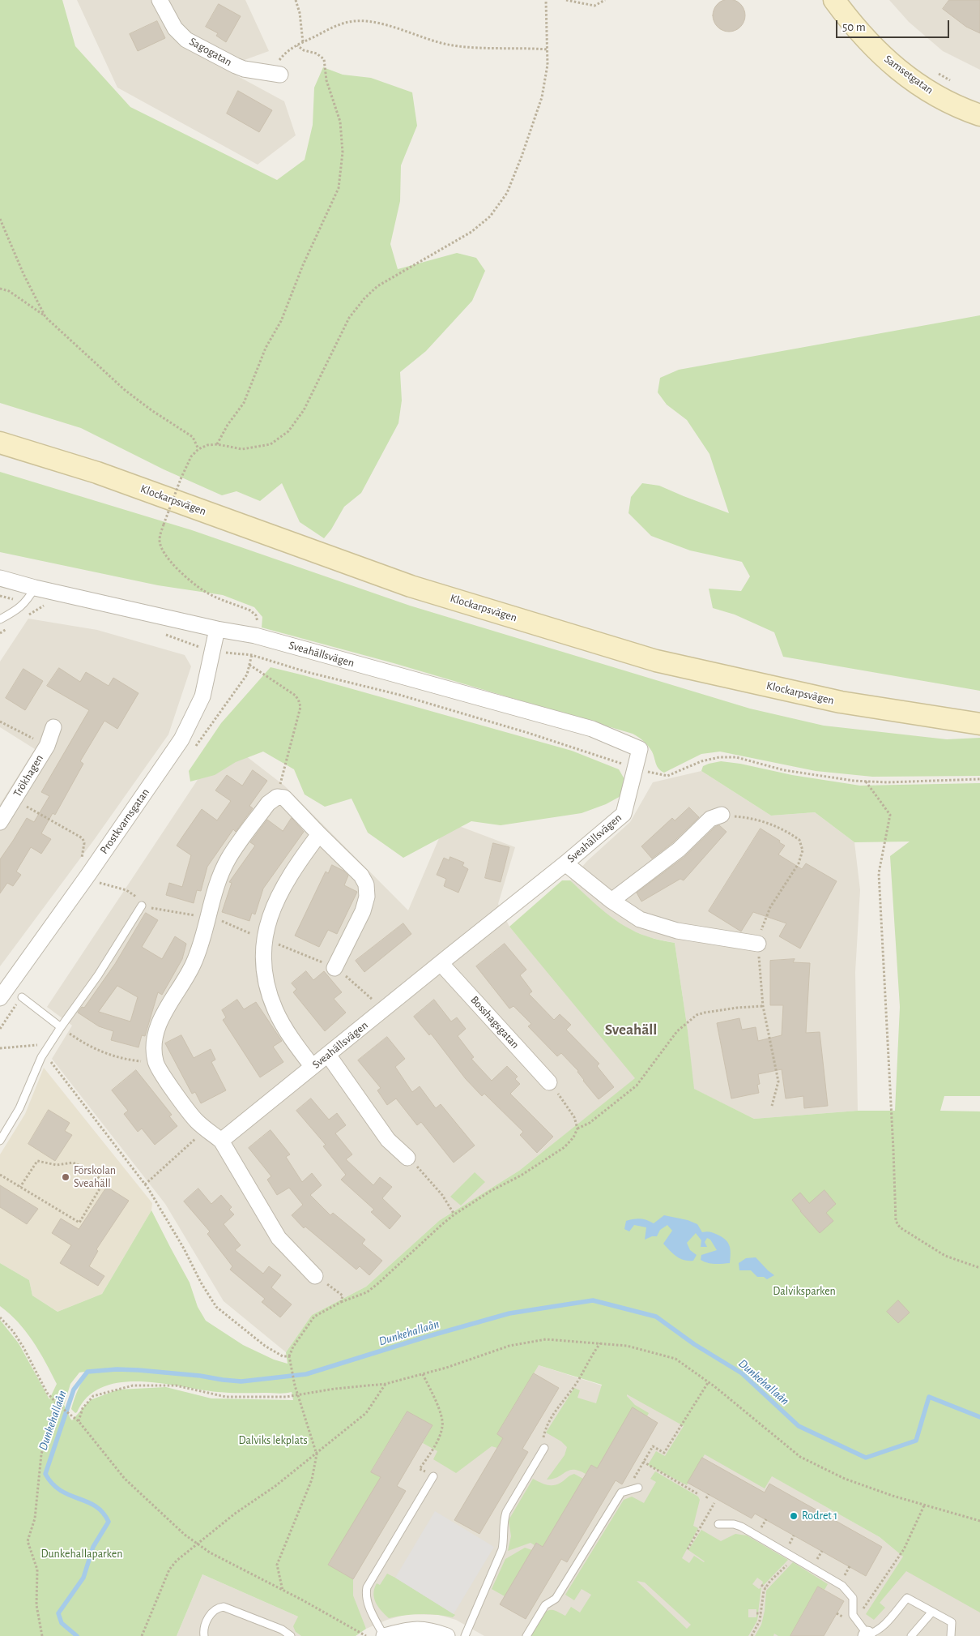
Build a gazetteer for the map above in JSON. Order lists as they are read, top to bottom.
{
  "streets": {
    "street": [
      "Sagogatan",
      "Samsetgatan",
      "Klockarpsvägen",
      "Sveahällsvägen",
      "Trökhagen",
      "Prostkvarnsgatan",
      "Bosshagsgatan"
    ]
  },
  "crossings": [
    ["Sveahällsvägen", "Prostkvarnsgatan"],
    ["Sveahällsvägen", "Bosshagsgatan"]
  ],
  "districts": ["Sveahäll"],
  "water": ["Dunkehallaån"],
  "parks": ["Dalviksparken", "Dalviks lekplats", "Dunkehallaparken"],
  "places": ["Förskolan Sveahäll", "Rodret 1"],
  "scale_bar": "50 m"
}
